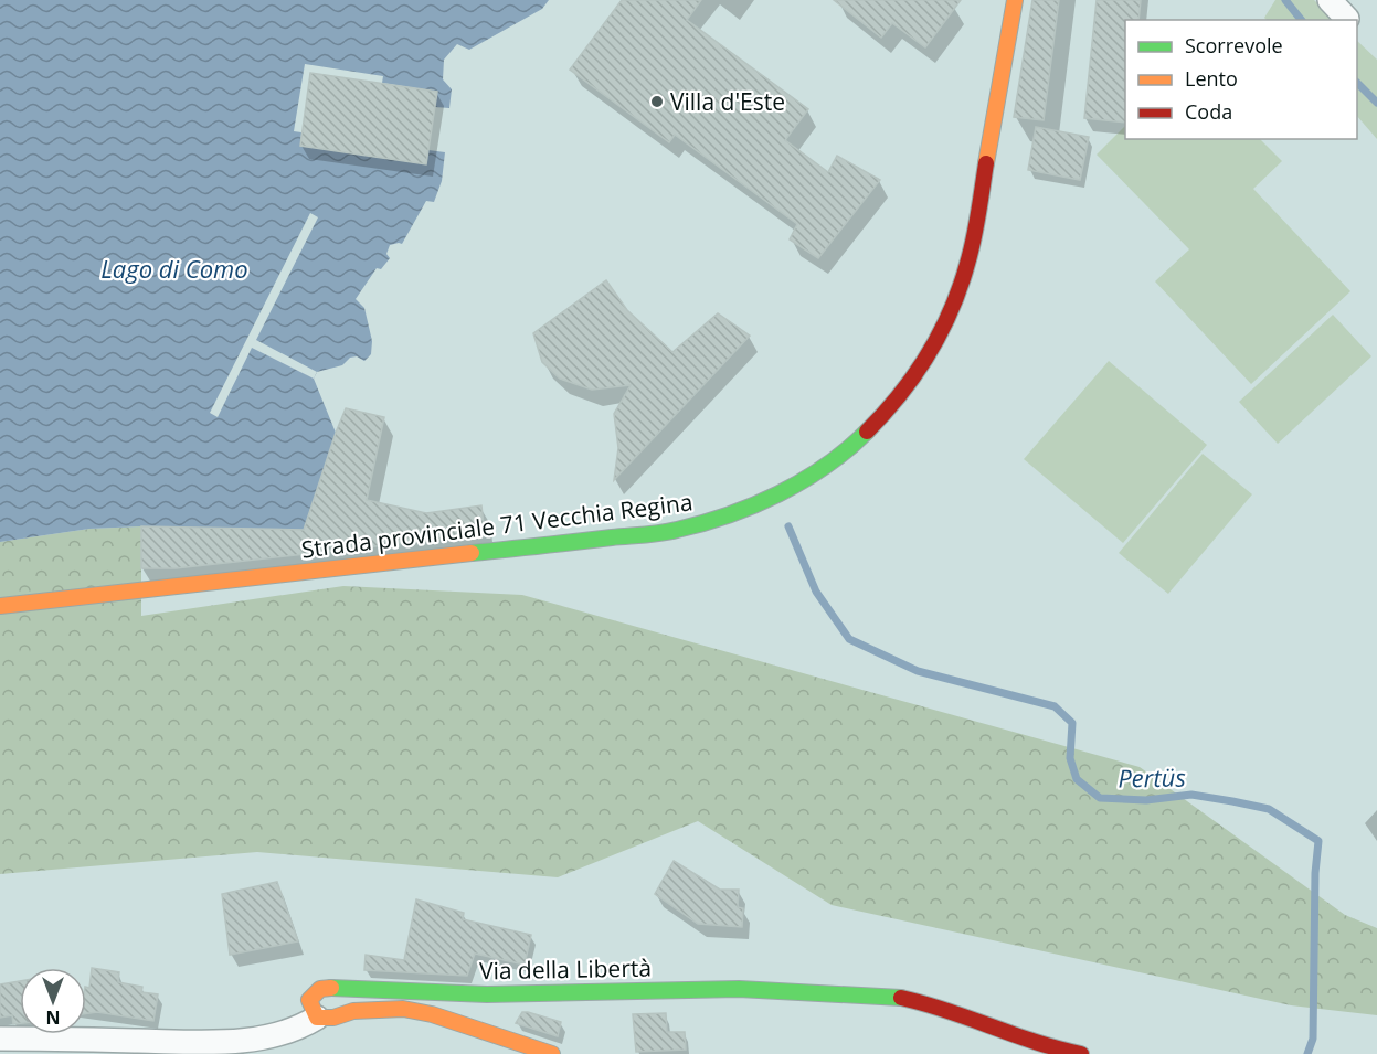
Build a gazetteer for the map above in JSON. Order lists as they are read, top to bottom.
{
  "streets": {
    "street": ["Strada provinciale 71 Vecchia Regina", "Via della Libertà"]
  },
  "water": ["Lago di Como", "Pertüs"],
  "places": ["Villa d'Este"],
  "legend": ["Scorrevole", "Lento", "Coda"],
  "north": "bottom"
}
